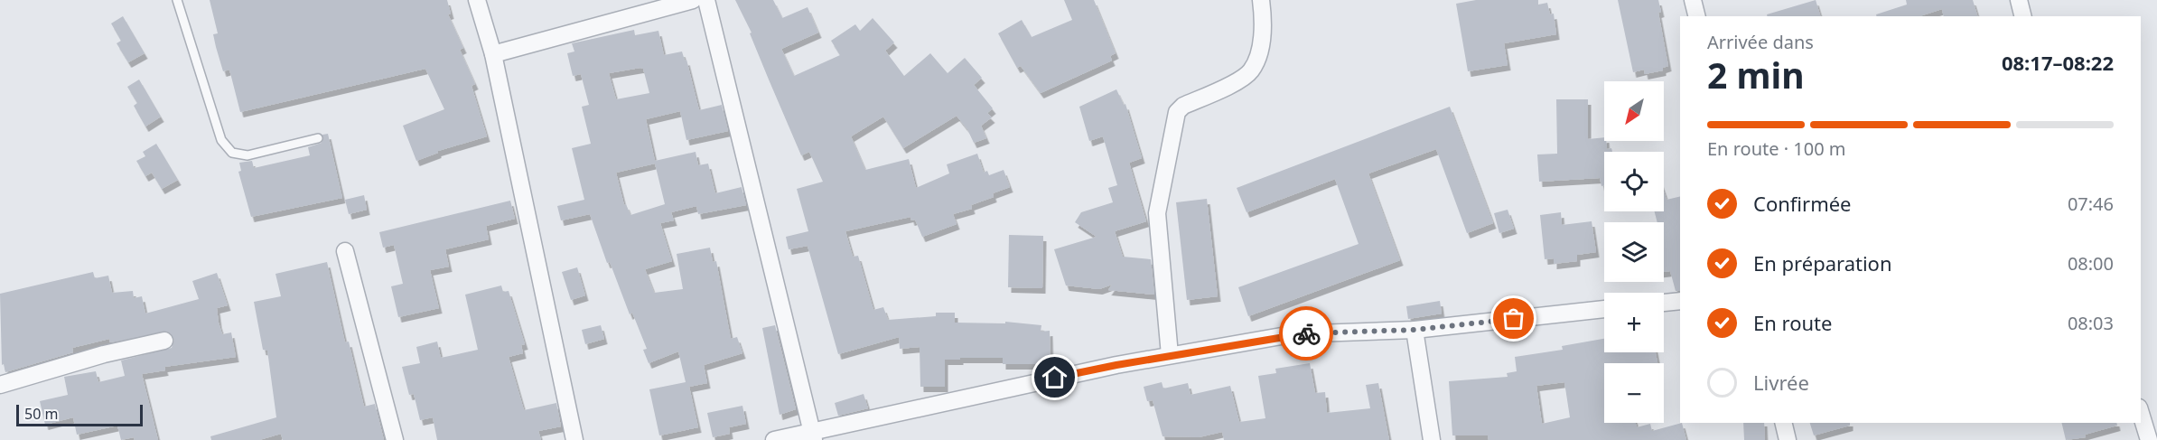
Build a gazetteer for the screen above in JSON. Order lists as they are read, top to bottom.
{
  "scale_bar": "50 m",
  "north": "bottom left",
  "page": {
    "heading": ["2 min", "Arrivée dans", "08:17–08:22"],
    "map_buttons": ["+", "−"],
    "bar": "En route · 100 m",
    "list": [
      ["Confirmée", "07:46"],
      ["En préparation", "08:00"],
      ["En route", "08:03"],
      "Livrée"
    ],
    "scale": "50 m"
  }
}
